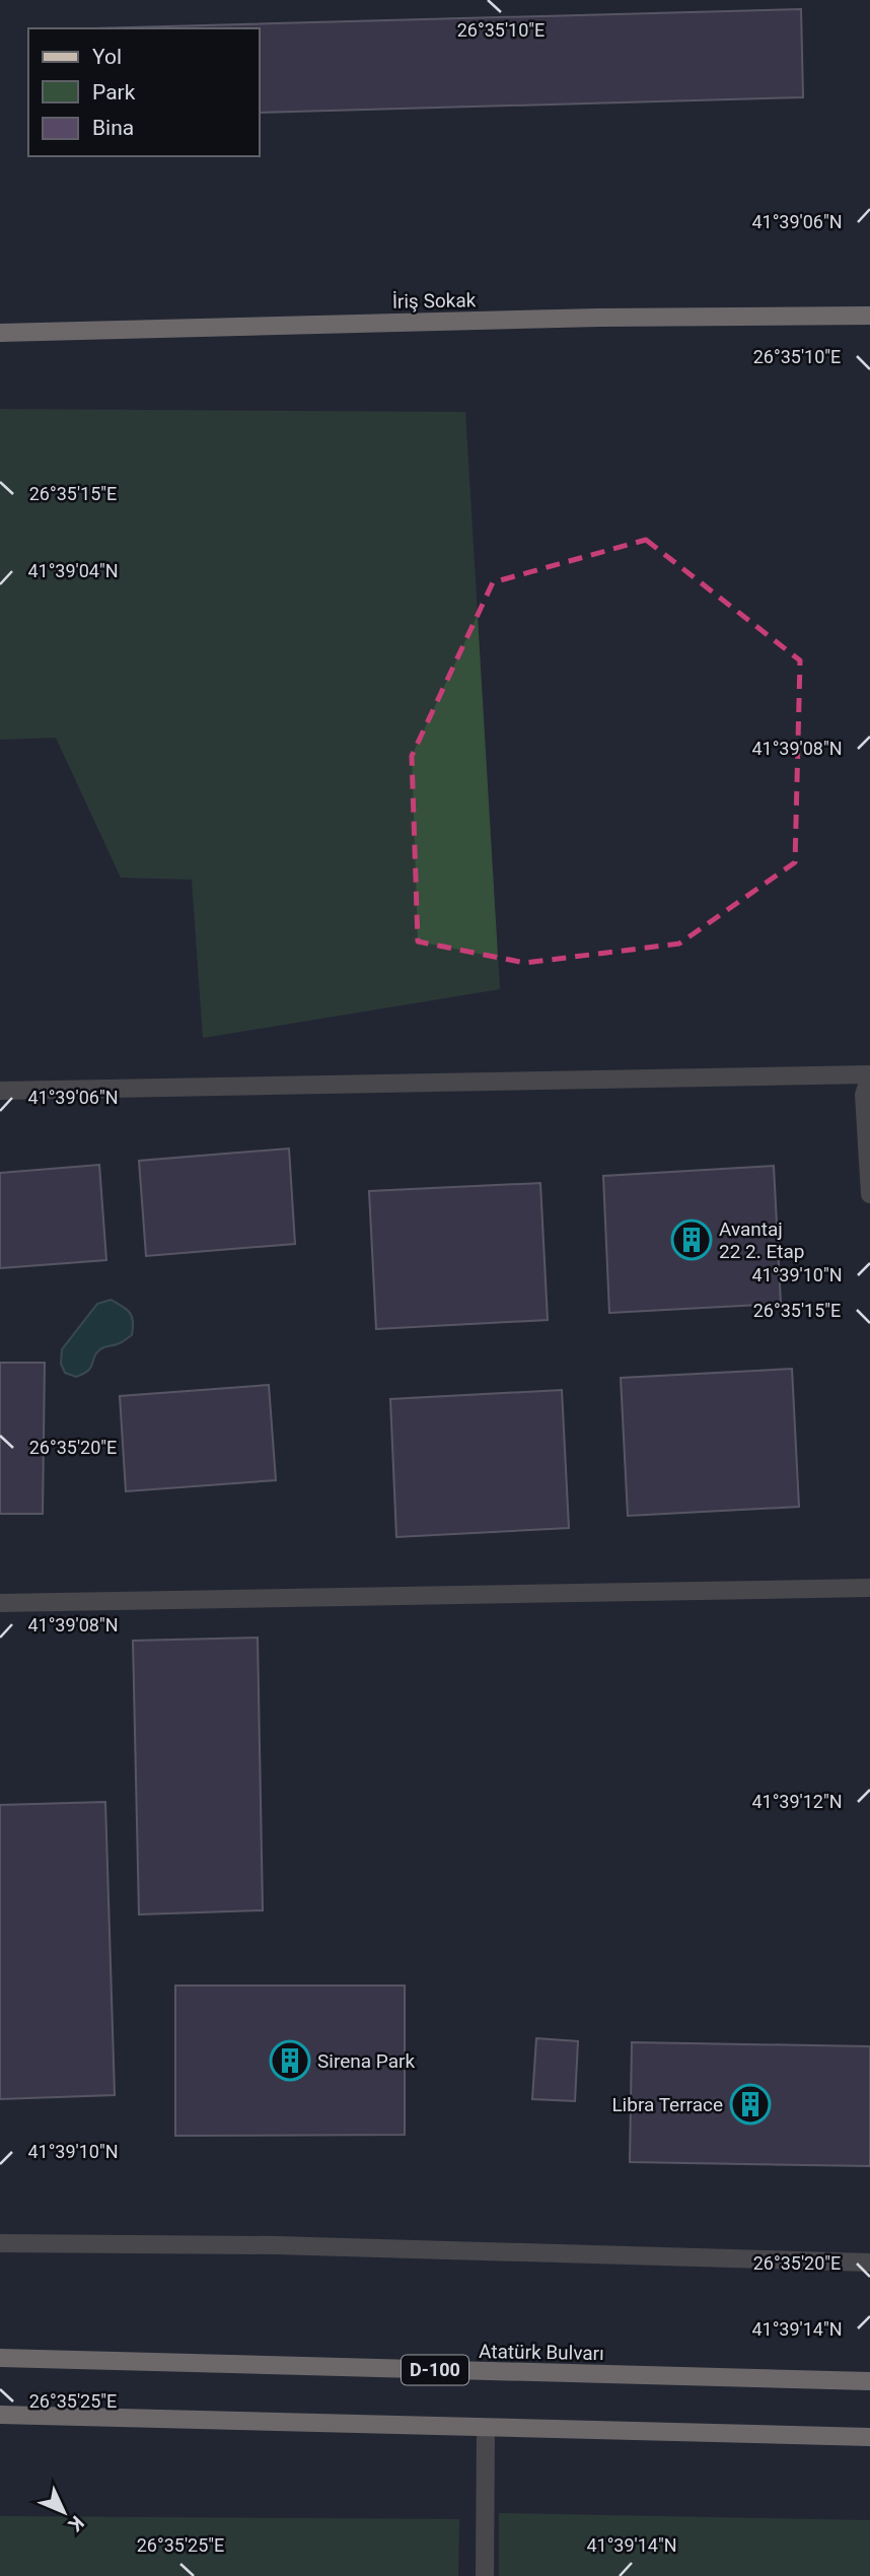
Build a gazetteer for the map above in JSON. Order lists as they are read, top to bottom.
{
  "streets": {
    "main road": ["İriş Sokak", "Atatürk Bulvarı", "D-100"]
  },
  "places": {
    "building": ["Avantaj 22 2. Etap", "Sirena Park", "Libra Terrace"]
  },
  "legend": ["Yol", "Park", "Bina"],
  "north": "bottom right",
  "coordinates": [
    "26°35'10\"E",
    "41°39'06\"N",
    "26°35'15\"E",
    "41°39'04\"N",
    "41°39'08\"N",
    "41°39'10\"N",
    "26°35'20\"E",
    "41°39'12\"N",
    "41°39'14\"N",
    "26°35'25\"E"
  ]
}
